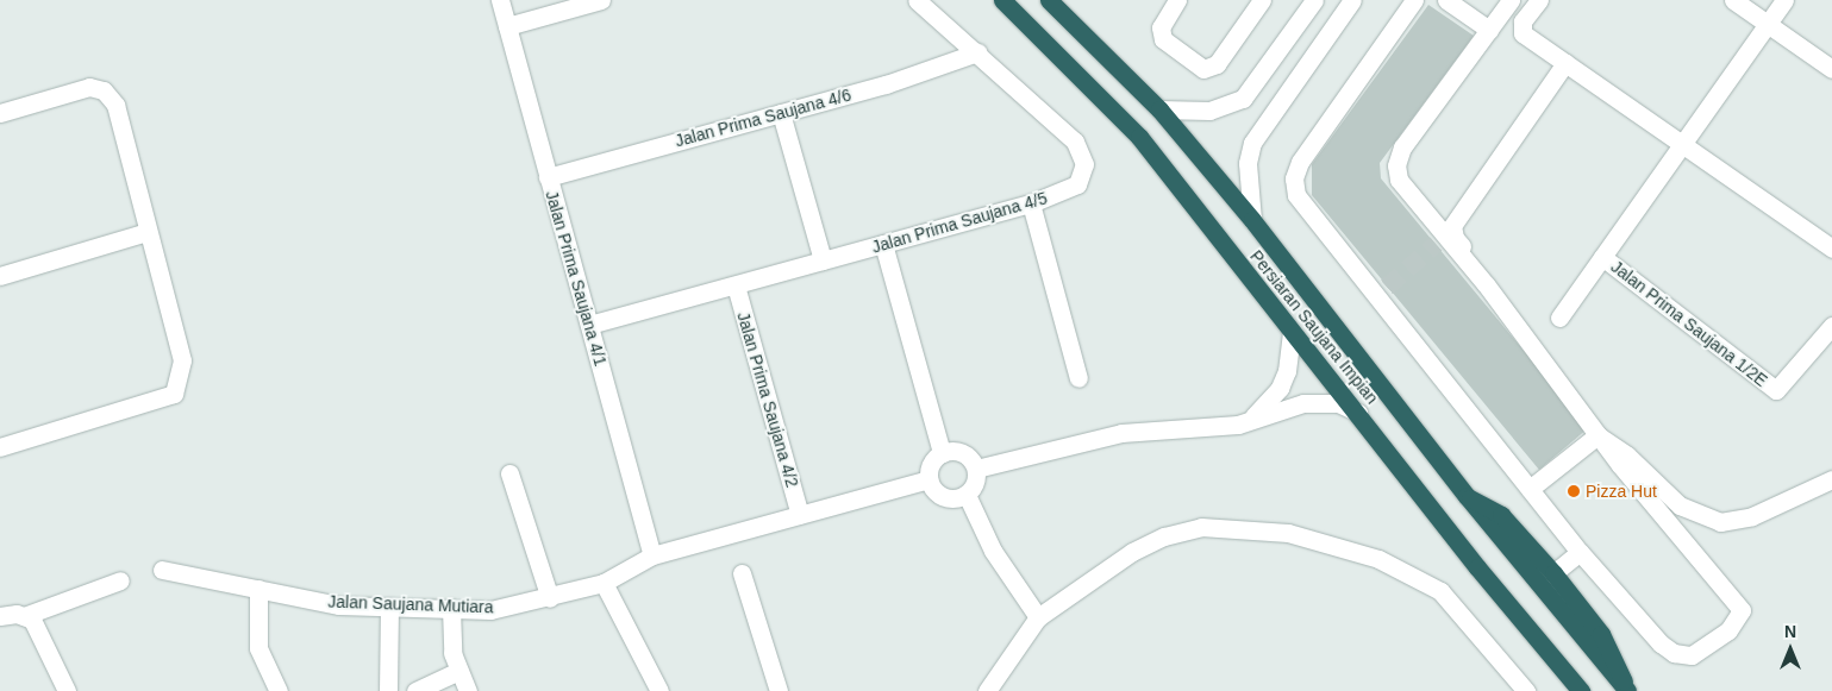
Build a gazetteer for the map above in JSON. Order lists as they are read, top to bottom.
{
  "streets": {
    "highway": ["Persiaran Saujana Impian"],
    "street": [
      "Jalan Prima Saujana 4/6",
      "Jalan Prima Saujana 4/5",
      "Jalan Prima Saujana 4/1",
      "Jalan Prima Saujana 1/2E",
      "Jalan Prima Saujana 4/2",
      "Jalan Saujana Mutiara"
    ]
  },
  "crossings": [
    ["Jalan Prima Saujana 4/6", "Jalan Prima Saujana 4/5"],
    ["Jalan Prima Saujana 4/6", "Jalan Prima Saujana 4/1"],
    ["Jalan Prima Saujana 4/5", "Jalan Prima Saujana 4/1"],
    ["Jalan Prima Saujana 4/5", "Jalan Prima Saujana 4/2"],
    ["Jalan Prima Saujana 4/1", "Jalan Saujana Mutiara"],
    ["Jalan Prima Saujana 4/2", "Jalan Saujana Mutiara"]
  ],
  "places": ["Pizza Hut"],
  "north": "top"
}
